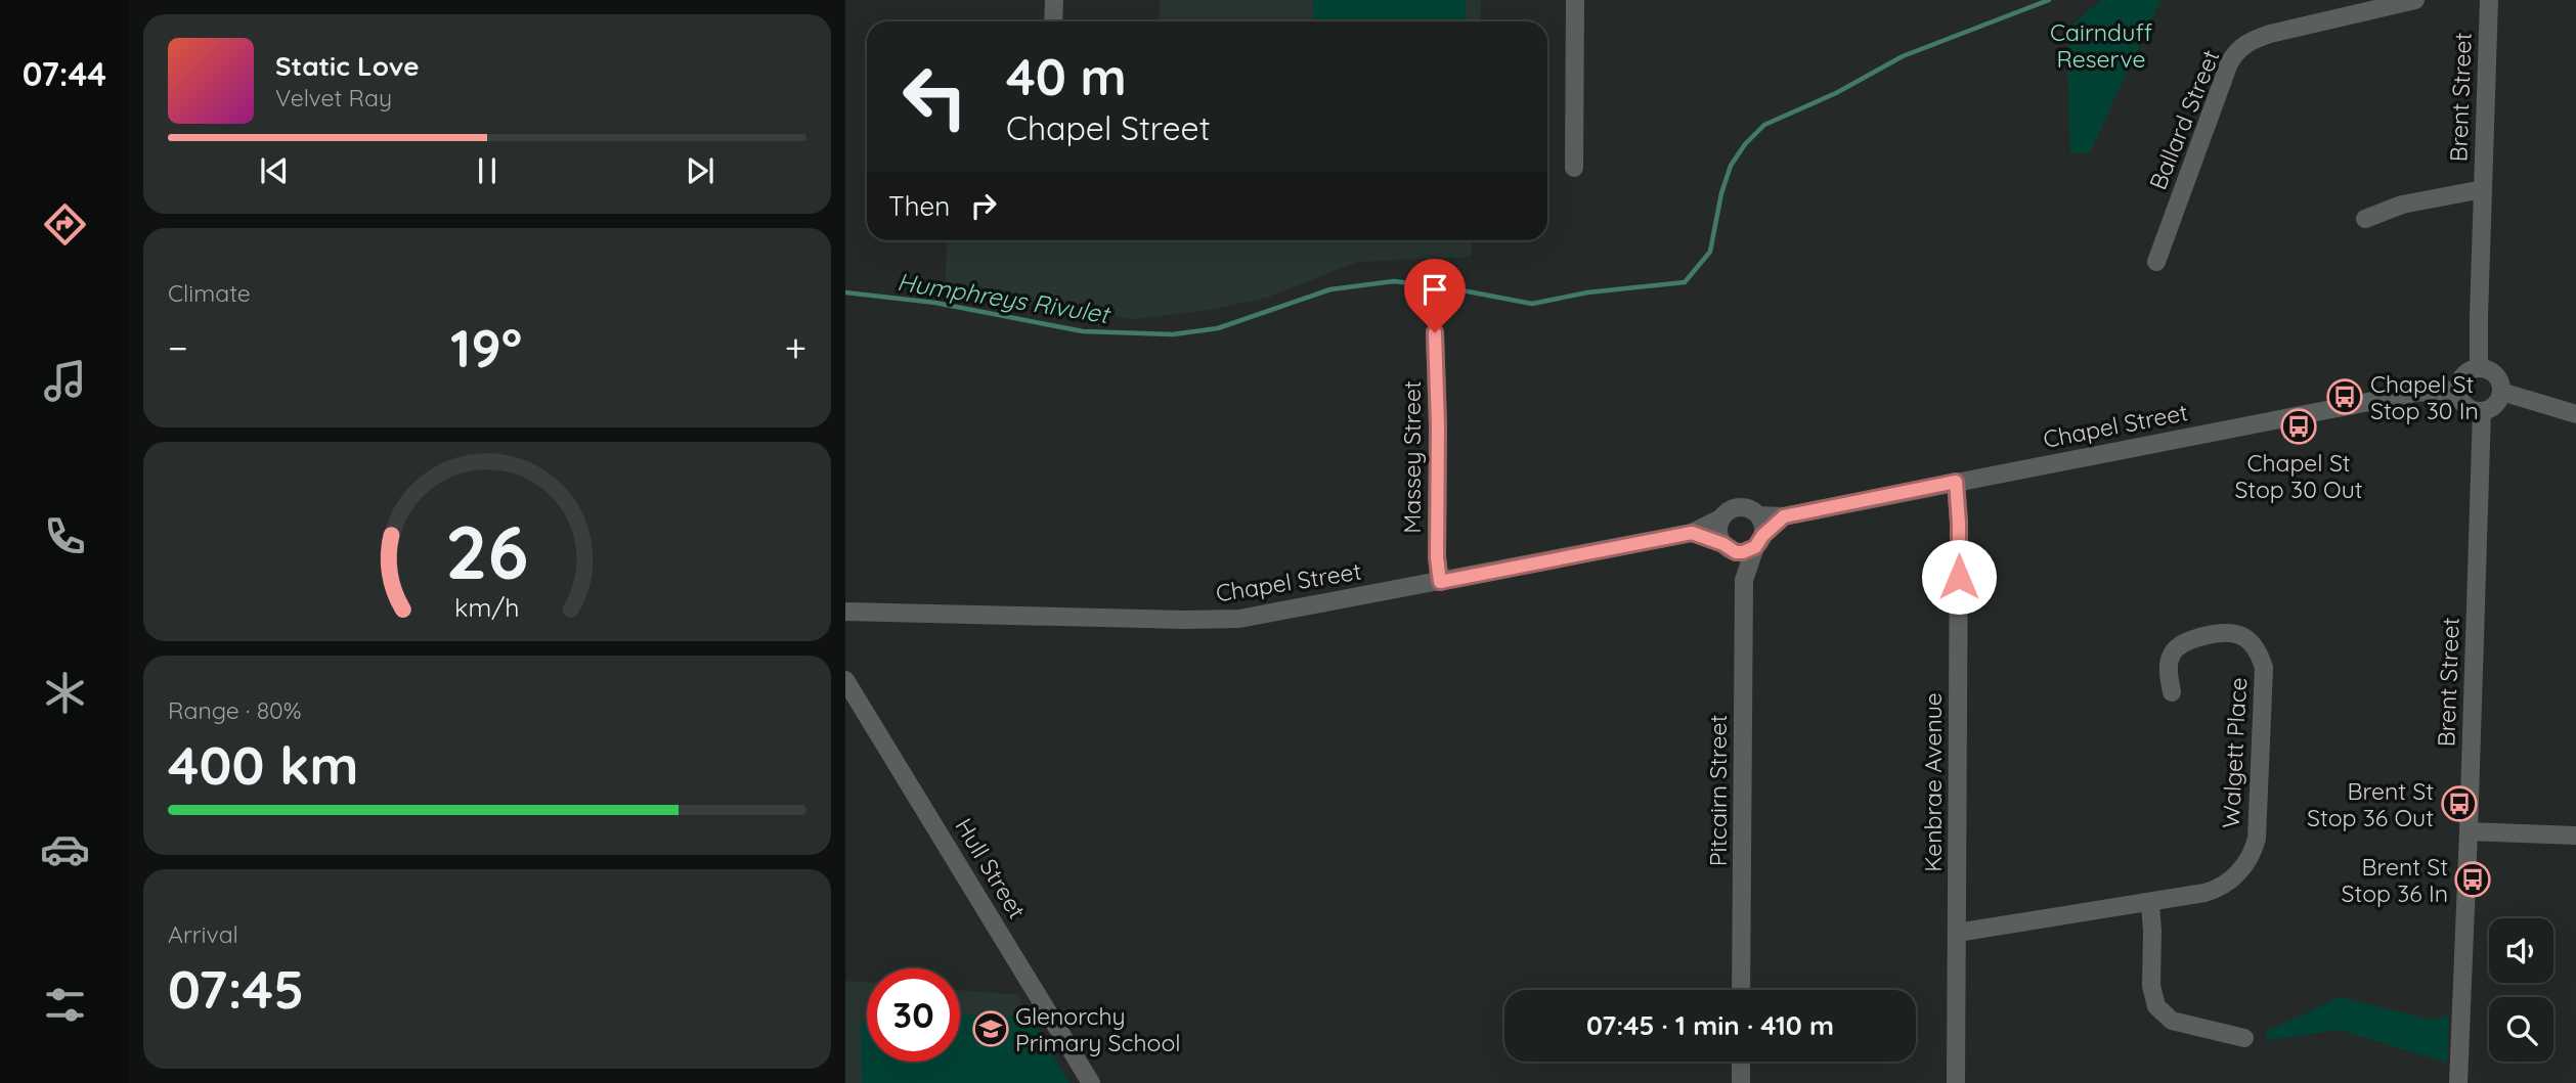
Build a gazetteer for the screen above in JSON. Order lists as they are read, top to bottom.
{
  "streets": {
    "street": [
      "Brent Street",
      "Ballard Street",
      "Chapel Street",
      "Massey Street",
      "Walgett Place",
      "Kenbrae Avenue",
      "Pitcairn Street",
      "Hull Street"
    ]
  },
  "crossings": [
    ["Brent Street", "Chapel Street"],
    ["Chapel Street", "Massey Street"],
    ["Chapel Street", "Kenbrae Avenue"],
    ["Chapel Street", "Pitcairn Street"],
    ["Walgett Place", "Kenbrae Avenue"]
  ],
  "water": ["Humphreys Rivulet"],
  "parks": ["Cairnduff Reserve"],
  "places": {
    "bus stop": [
      "Chapel St Stop 30 In",
      "Chapel St Stop 30 Out",
      "Brent St Stop 36 Out",
      "Brent St Stop 36 In"
    ],
    "school or university": ["Glenorchy Primary School"]
  },
  "page": {
    "tabs": "07:44",
    "turn": ["40 m", "Chapel Street"],
    "song": ["Static Love", "Velvet Ray"],
    "then": "Then",
    "tile": [
      "Climate",
      ["Range · 80%", "400 km"],
      ["Arrival", "07:45"]
    ],
    "heat": ["−", "19°", "+"],
    "limit": "30",
    "trip": "07:45 · 1 min · 410 m",
    "gauge": ["26", "km/h"]
  }
}
